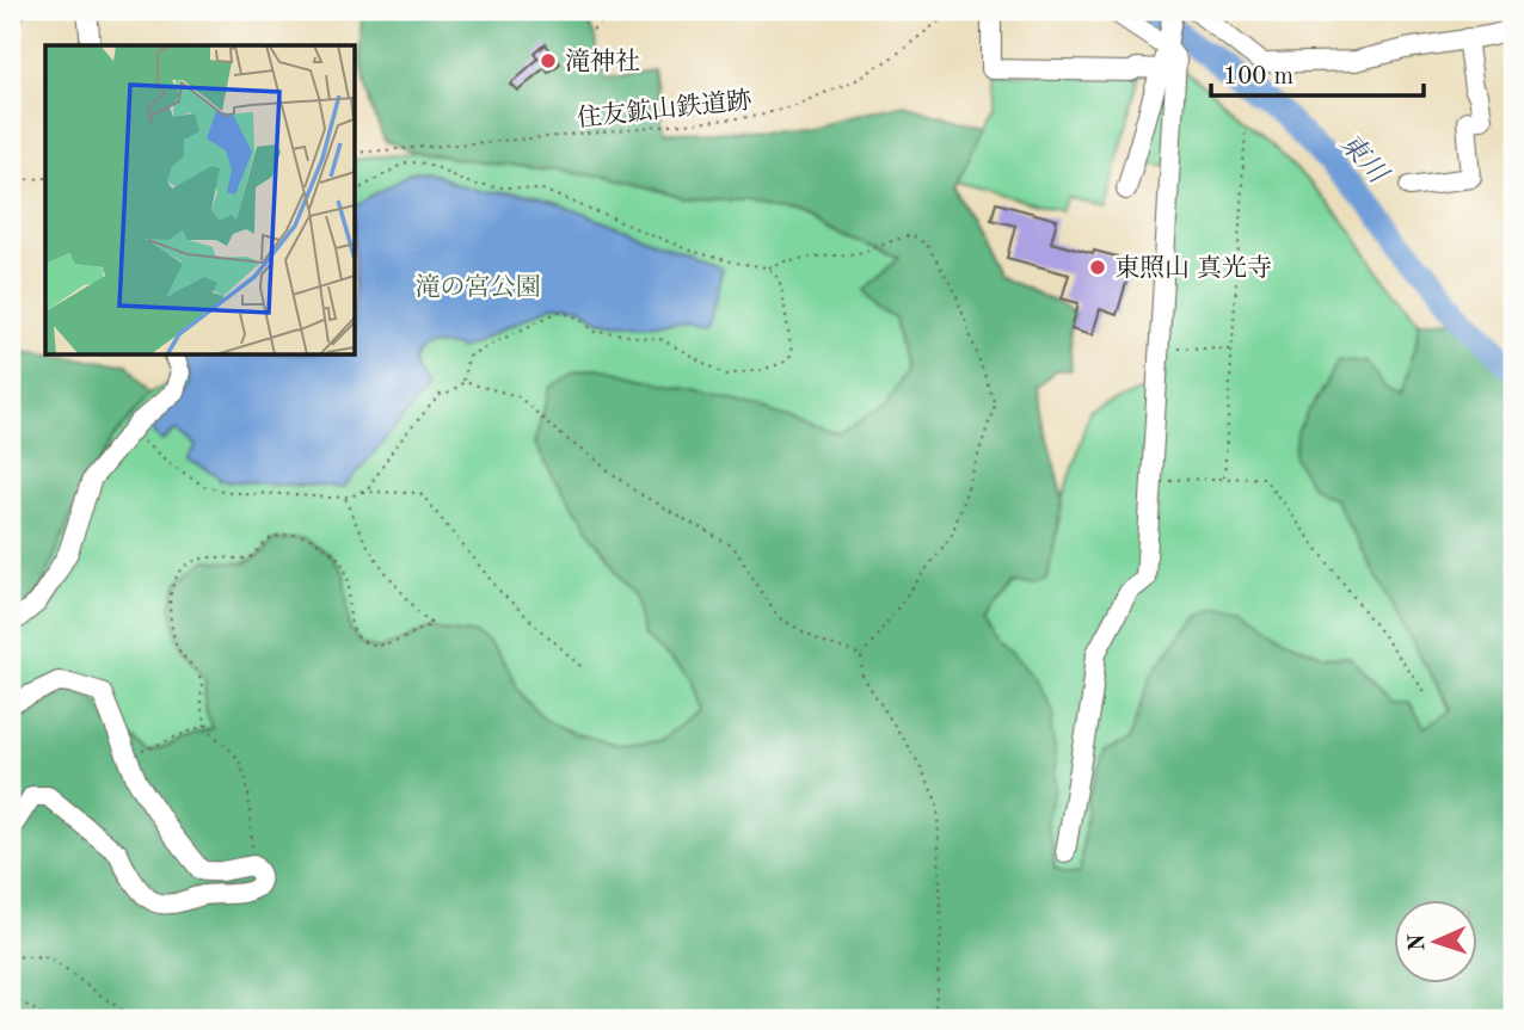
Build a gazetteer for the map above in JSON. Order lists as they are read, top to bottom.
{
  "streets": {
    "path": ["住友鉱山鉄道跡"]
  },
  "water": ["東川"],
  "parks": ["滝の宮公園"],
  "places": ["滝神社", "東照山 真光寺"],
  "scale_bar": "100 m",
  "north": "left"
}
